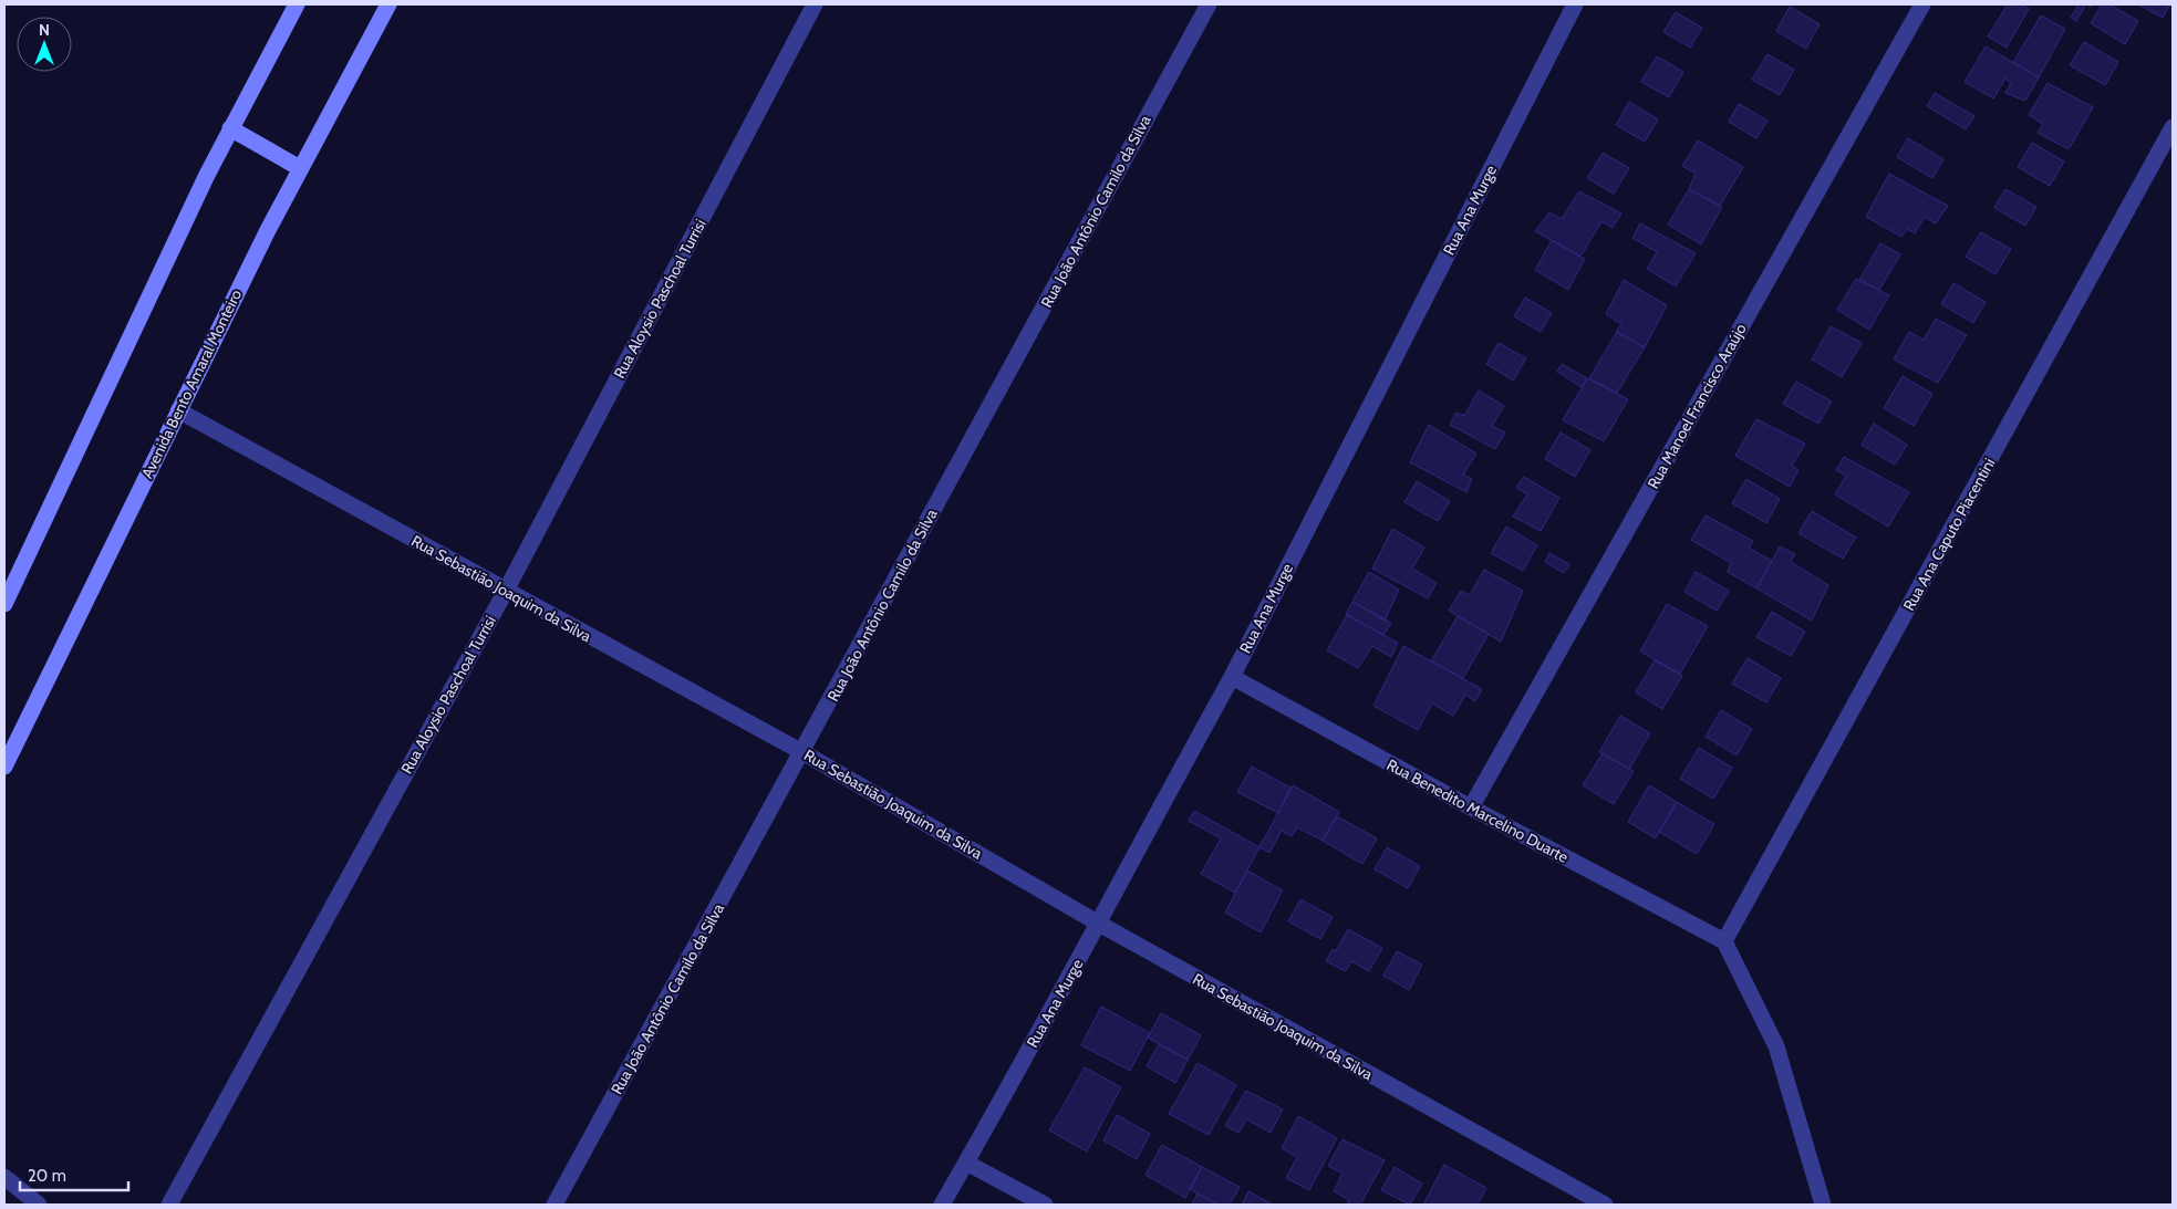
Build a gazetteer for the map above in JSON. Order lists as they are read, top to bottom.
{
  "streets": {
    "street": [
      "Rua Ana Murge",
      "Rua João Antônio Camilo da Silva",
      "Rua Aloysio Paschoal Turrisi",
      "Avenida Bento Amaral Monteiro",
      "Rua Manoel Francisco Araújo",
      "Rua Ana Caputo Piacentini",
      "Rua Sebastião Joaquim da Silva",
      "Rua Benedito Marcelino Duarte"
    ]
  },
  "crossings": [
    ["Rua Ana Murge", "Rua Sebastião Joaquim da Silva"],
    ["Rua Ana Murge", "Rua Benedito Marcelino Duarte"],
    ["Rua João Antônio Camilo da Silva", "Rua Sebastião Joaquim da Silva"],
    ["Rua Aloysio Paschoal Turrisi", "Rua Sebastião Joaquim da Silva"],
    ["Avenida Bento Amaral Monteiro", "Rua Sebastião Joaquim da Silva"],
    ["Rua Manoel Francisco Araújo", "Rua Benedito Marcelino Duarte"],
    ["Rua Ana Caputo Piacentini", "Rua Benedito Marcelino Duarte"]
  ],
  "scale_bar": "20 m",
  "north": "top"
}
